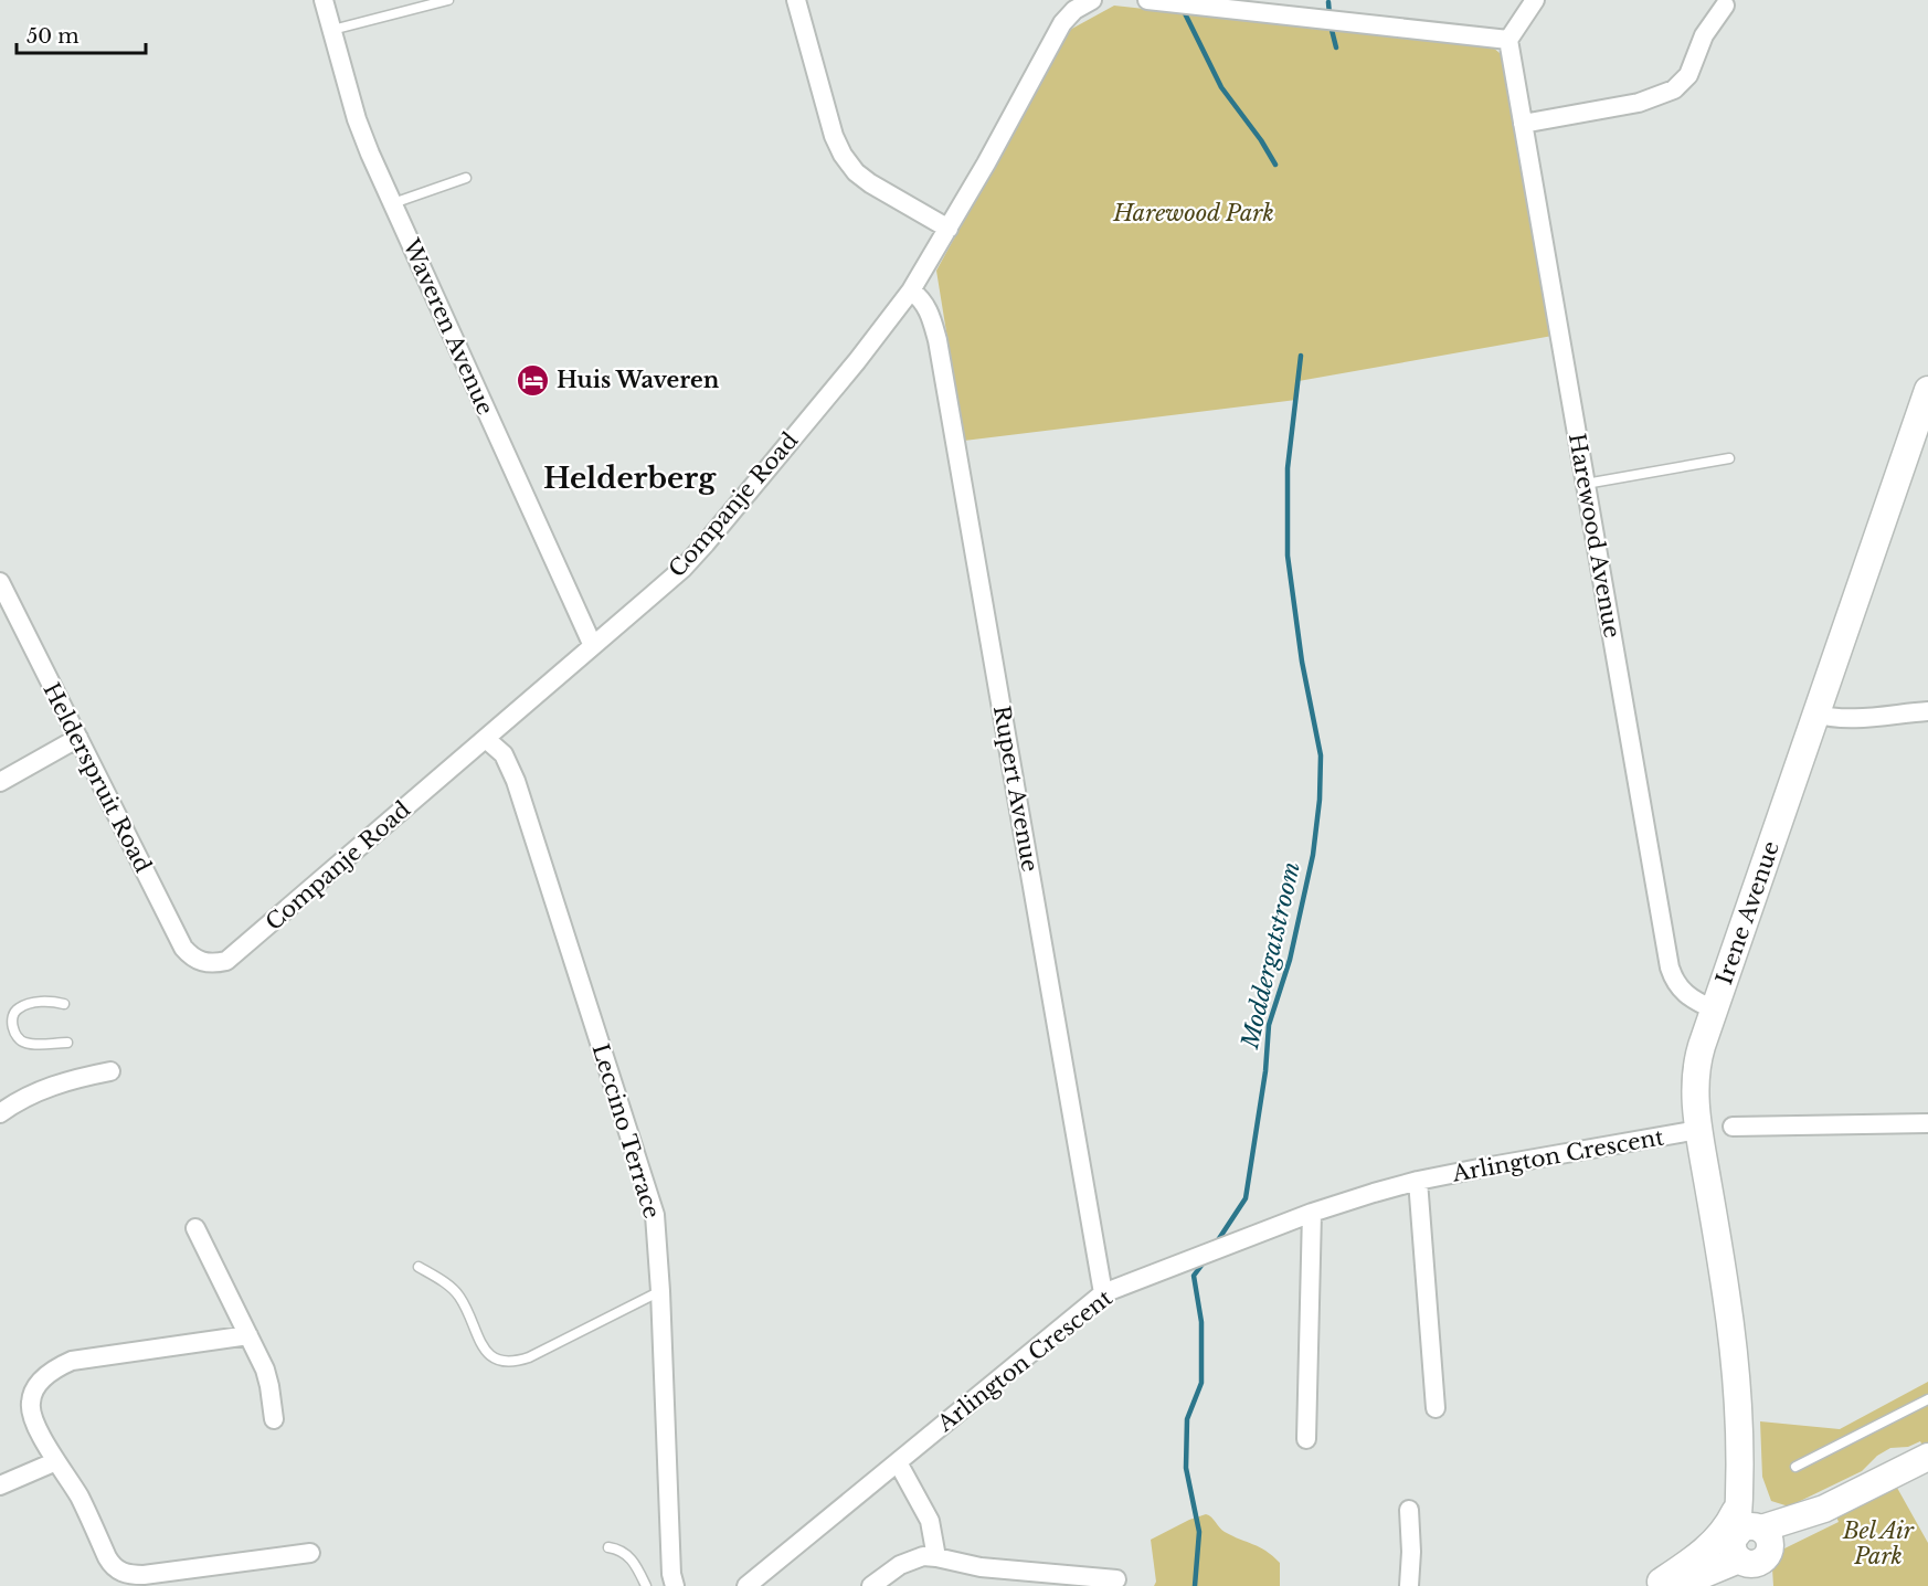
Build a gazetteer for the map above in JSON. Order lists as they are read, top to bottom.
{
  "streets": {
    "street": [
      "Waveren Avenue",
      "Companje Road",
      "Harewood Avenue",
      "Helderspruit Road",
      "Rupert Avenue",
      "Irene Avenue",
      "Leccino Terrace",
      "Arlington Crescent"
    ]
  },
  "crossings": [
    ["Waveren Avenue", "Companje Road"],
    ["Companje Road", "Helderspruit Road"],
    ["Companje Road", "Rupert Avenue"],
    ["Companje Road", "Leccino Terrace"],
    ["Harewood Avenue", "Irene Avenue"],
    ["Rupert Avenue", "Arlington Crescent"],
    ["Irene Avenue", "Arlington Crescent"]
  ],
  "districts": ["Helderberg"],
  "water": ["Moddergatstroom"],
  "parks": ["Harewood Park", "Bel Air Park"],
  "places": {
    "hotel": ["Huis Waveren"]
  },
  "scale_bar": "50 m"
}
